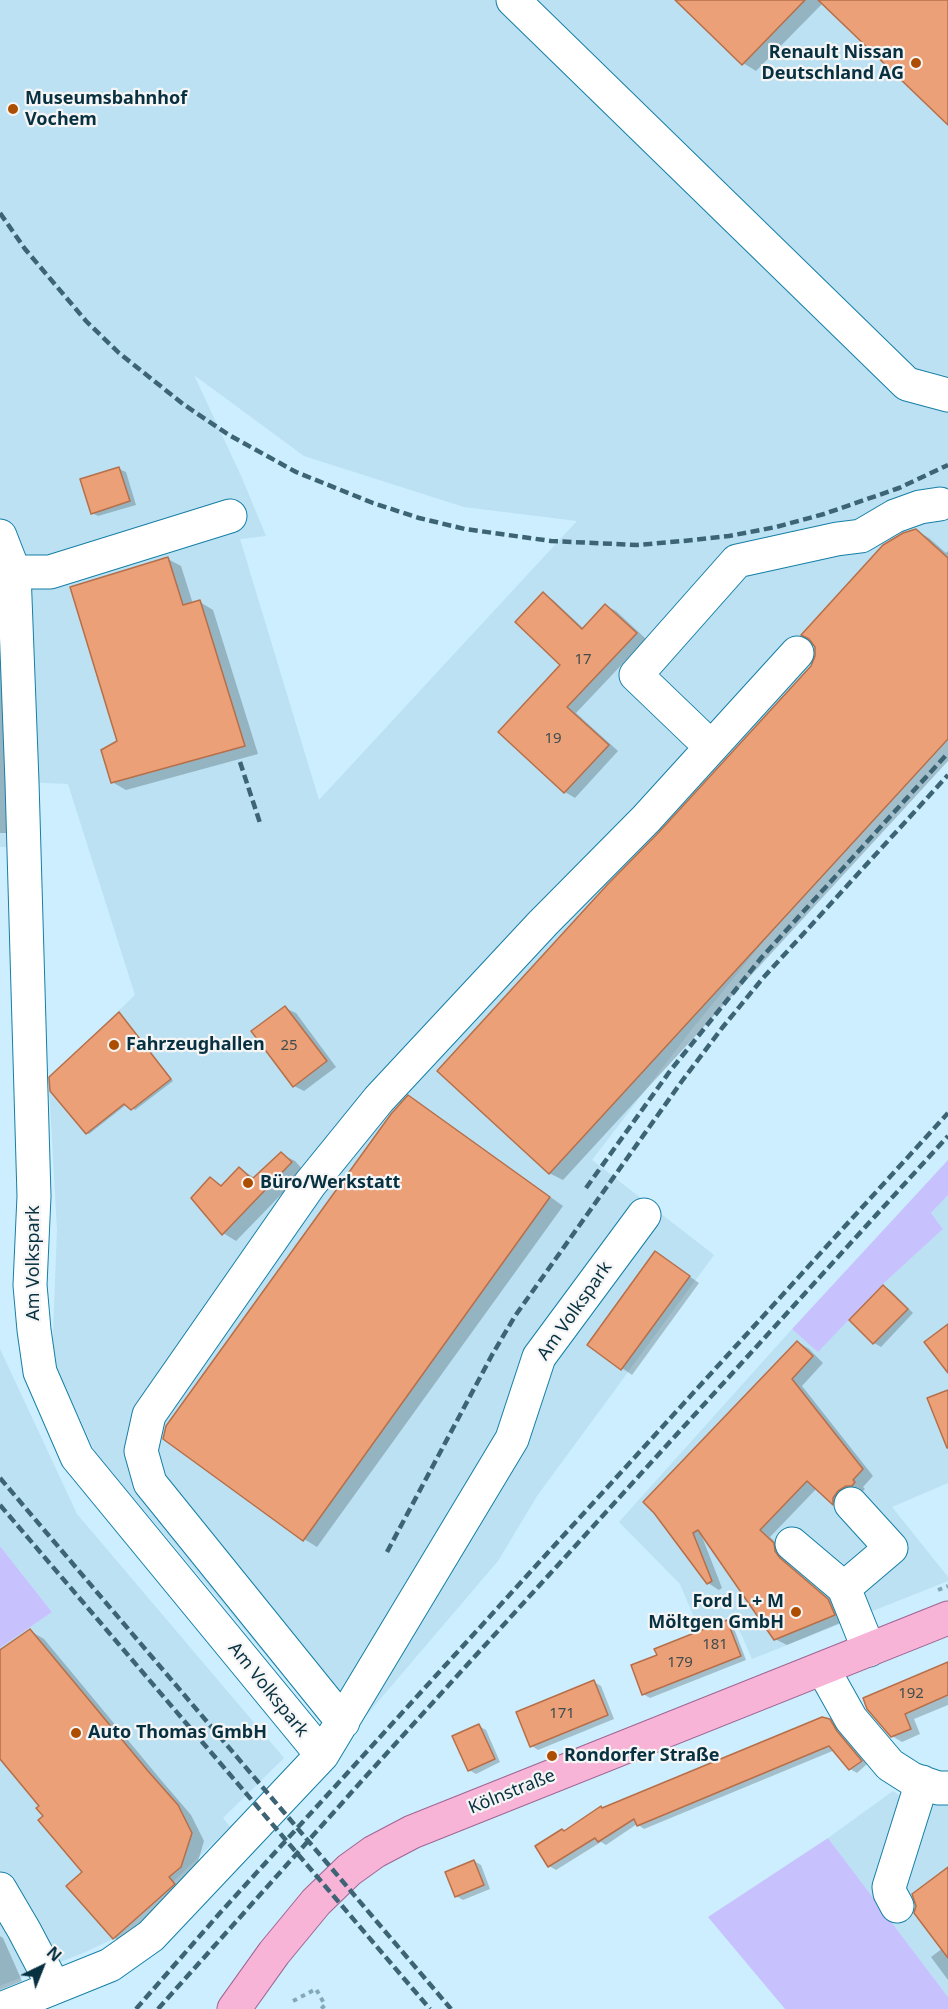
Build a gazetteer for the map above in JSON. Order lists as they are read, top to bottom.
{
  "streets": {
    "main road": ["Kölnstraße"],
    "street": ["Am Volkspark"]
  },
  "places": [
    "Renault Nissan Deutschland AG",
    "Museumsbahnhof Vochem",
    "Fahrzeughallen",
    "Büro/Werkstatt",
    "Ford L + M Möltgen GmbH",
    "Auto Thomas GmbH",
    "Rondorfer Straße"
  ],
  "house_numbers": [
    "17",
    "19",
    "25",
    "181",
    "179",
    "192",
    "171"
  ],
  "north": "top right"
}
